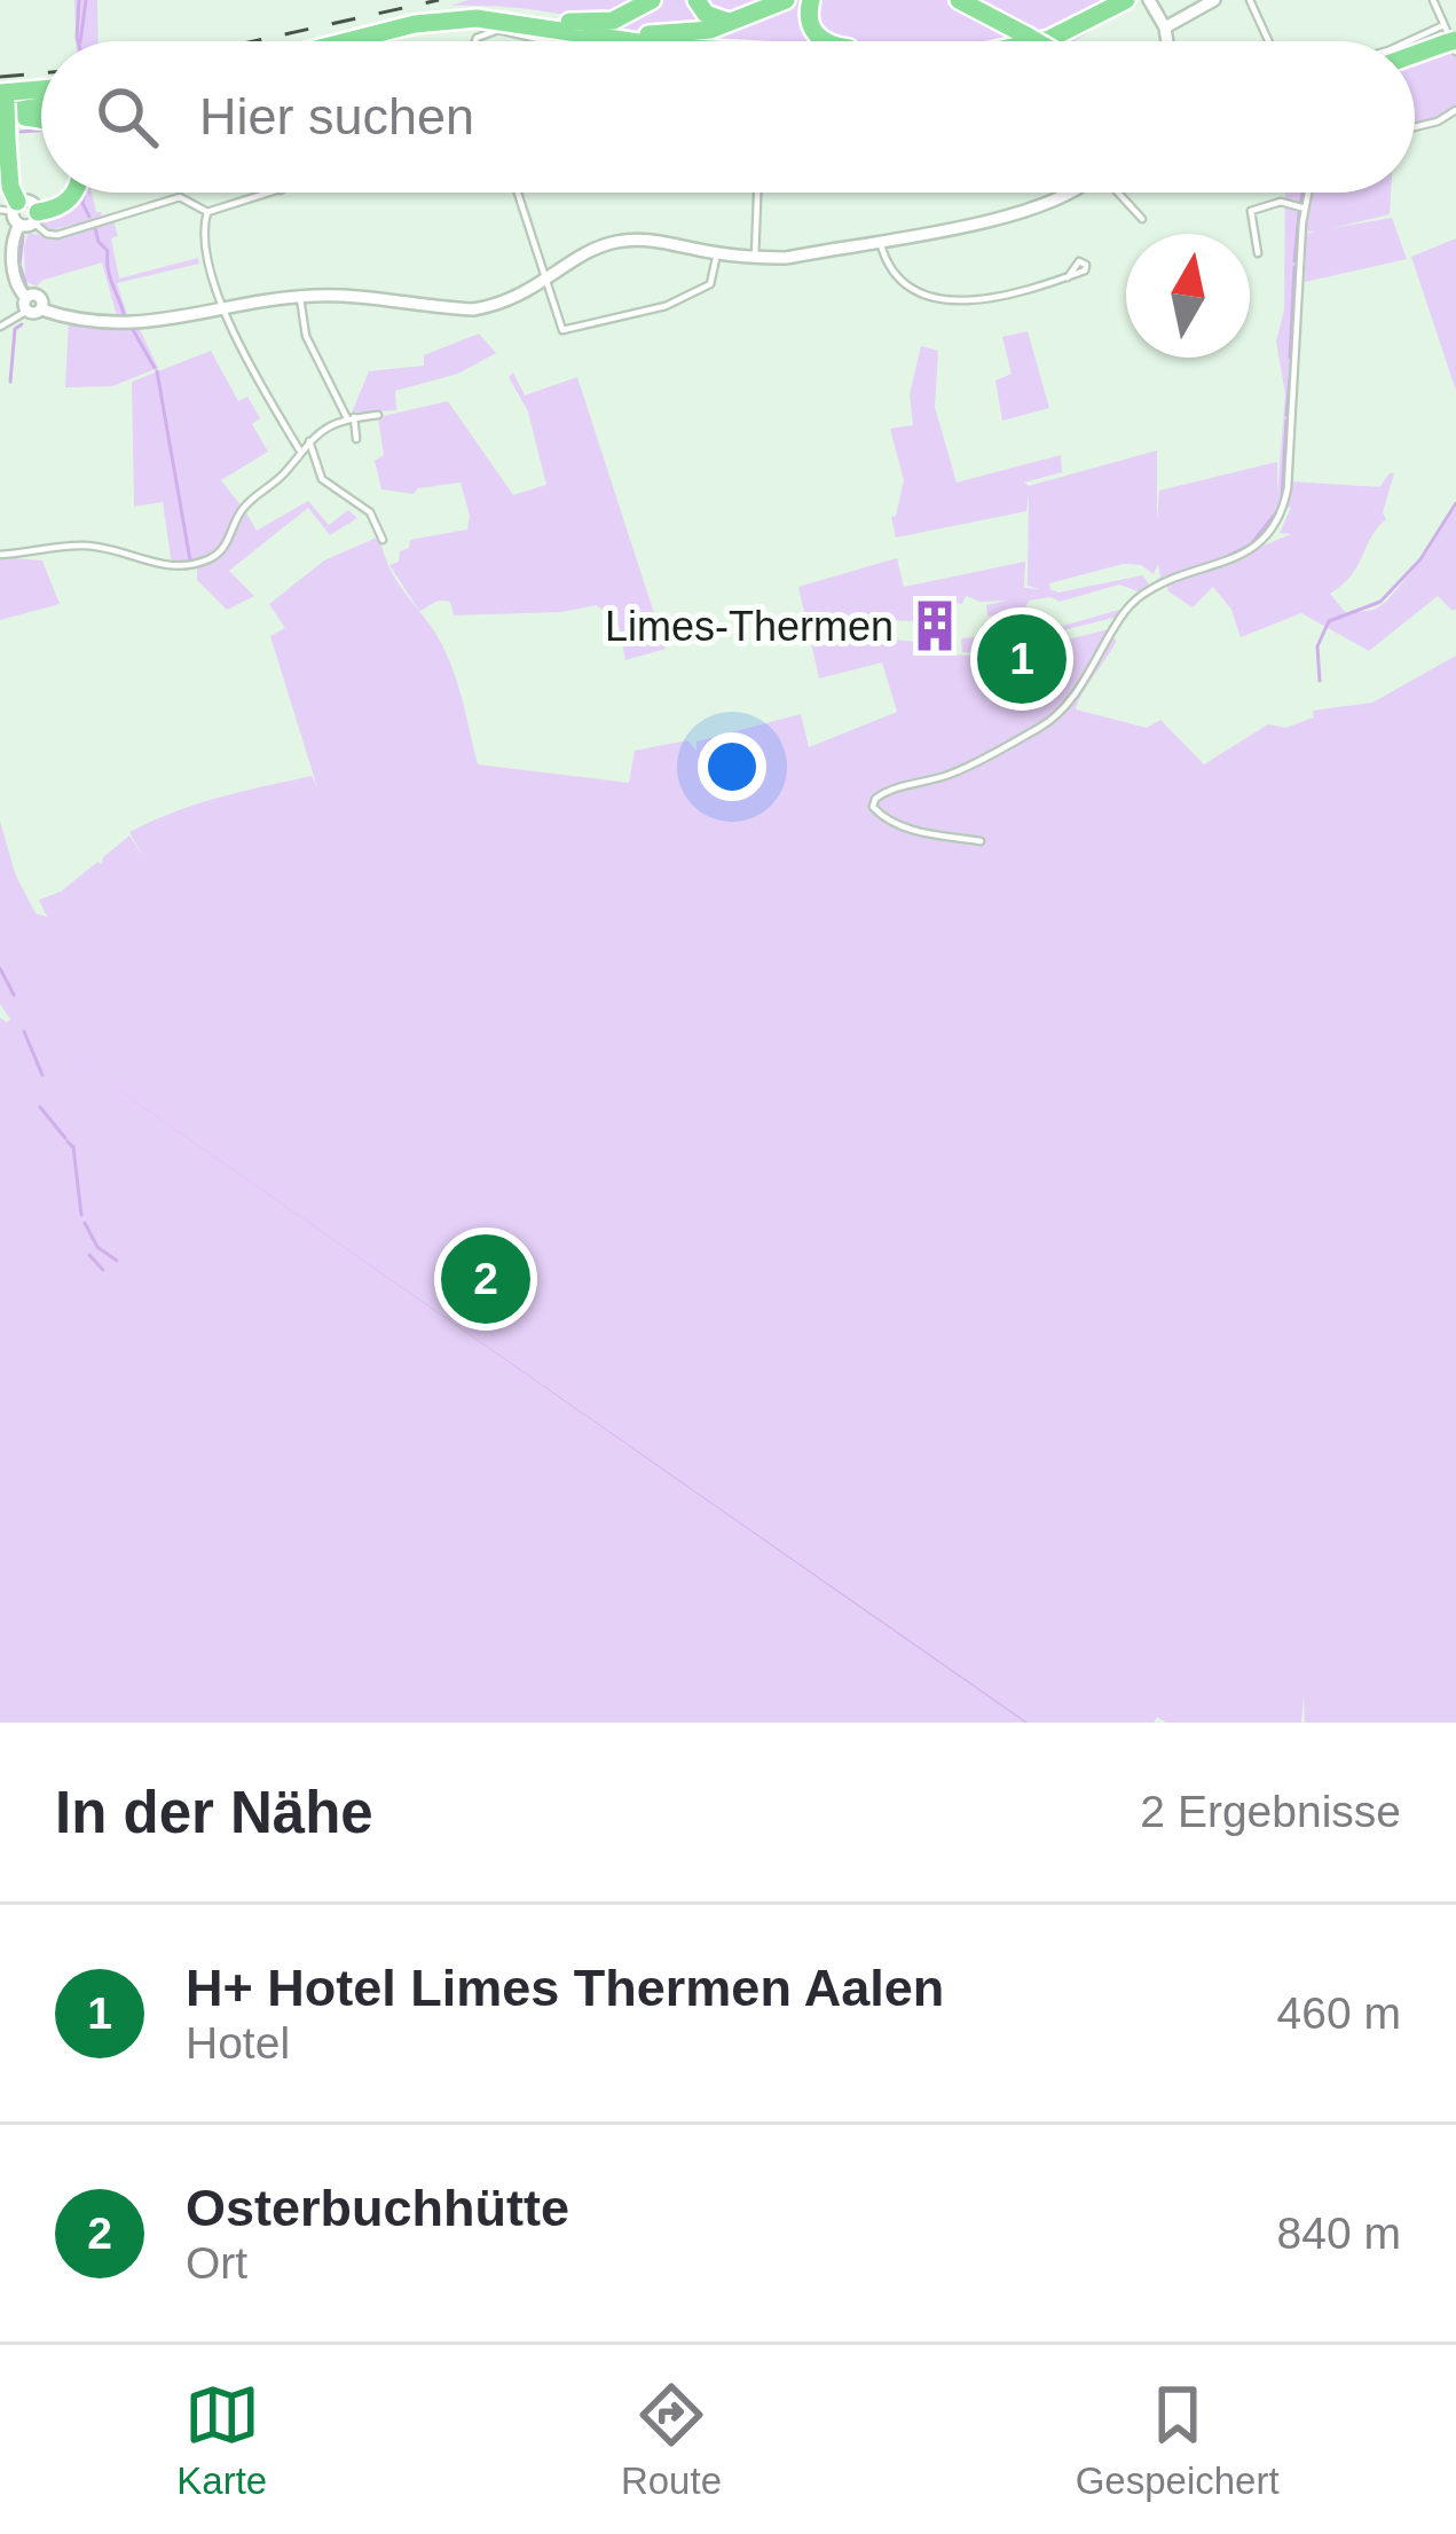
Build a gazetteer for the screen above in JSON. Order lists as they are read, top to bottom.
{
  "places": {
    "building": ["Limes-Thermen"]
  },
  "north": "top",
  "page": {
    "search": "Hier suchen",
    "pins": ["1", "2"],
    "heading": ["In der Nähe", "2 Ergebnisse"],
    "list": [
      {
        "mark": "1",
        "name": "H+ Hotel Limes Thermen Aalen",
        "note": "Hotel",
        "value": "460 m"
      },
      {
        "mark": "2",
        "name": "Osterbuchhütte",
        "note": "Ort",
        "value": "840 m"
      }
    ],
    "nav": ["Karte", "Route", "Gespeichert"]
  }
}
